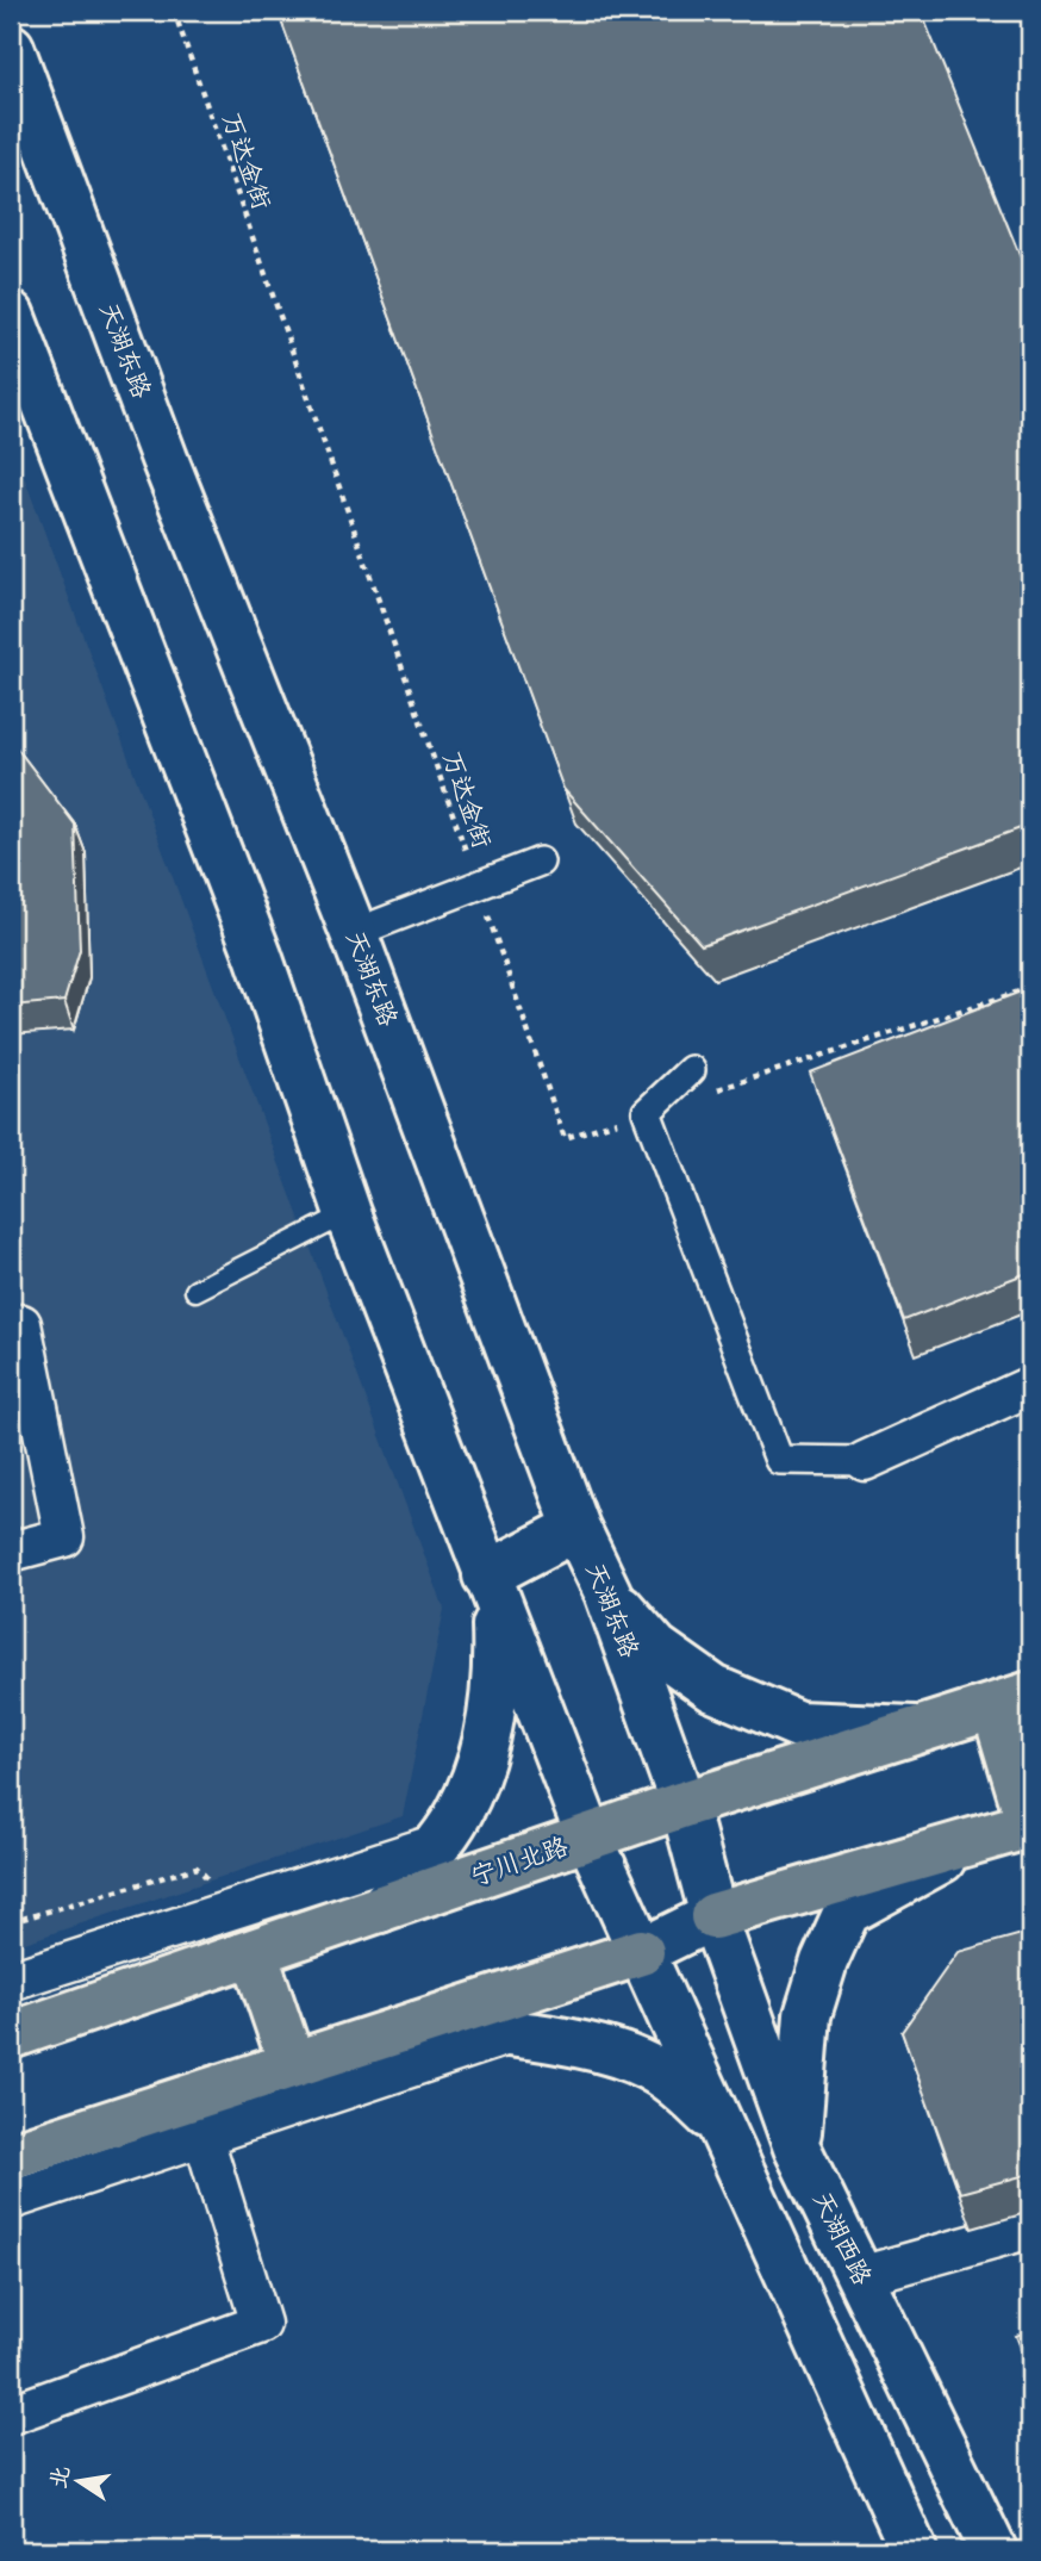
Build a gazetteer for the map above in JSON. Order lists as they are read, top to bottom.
{
  "streets": {
    "main road": ["天湖东路", "宁川北路", "天湖西路"],
    "path": ["万达金街"]
  },
  "crossings": [
    ["天湖东路", "宁川北路"],
    ["天湖东路", "天湖西路"]
  ],
  "north": "left"
}
